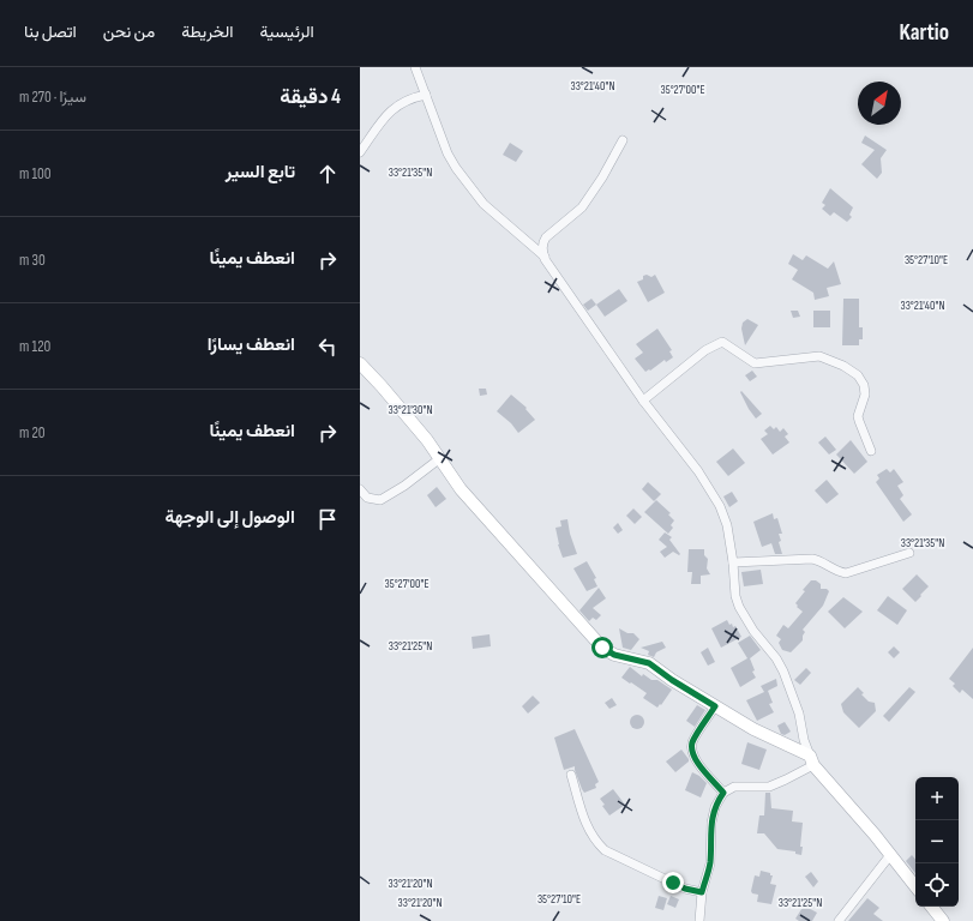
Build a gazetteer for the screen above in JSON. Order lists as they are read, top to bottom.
{
  "north": "top right",
  "page": {
    "header": "Kartio",
    "nav": [
      "الرئيسية",
      "الخريطة",
      "من نحن",
      "اتصل بنا"
    ],
    "heading": ["4 دقيقة", "سيرًا · 270 m"],
    "list": [
      ["تابع السير", "100 m"],
      ["انعطف يمينًا", "30 m"],
      ["انعطف يسارًا", "120 m"],
      ["انعطف يمينًا", "20 m"],
      "الوصول إلى الوجهة"
    ],
    "map_buttons": ["+", "−"]
  },
  "coordinates": [
    "33°21'40\"N",
    "35°27'00\"E",
    "33°21'35\"N",
    "35°27'10\"E",
    "33°21'30\"N",
    "33°21'25\"N",
    "33°21'20\"N"
  ]
}
